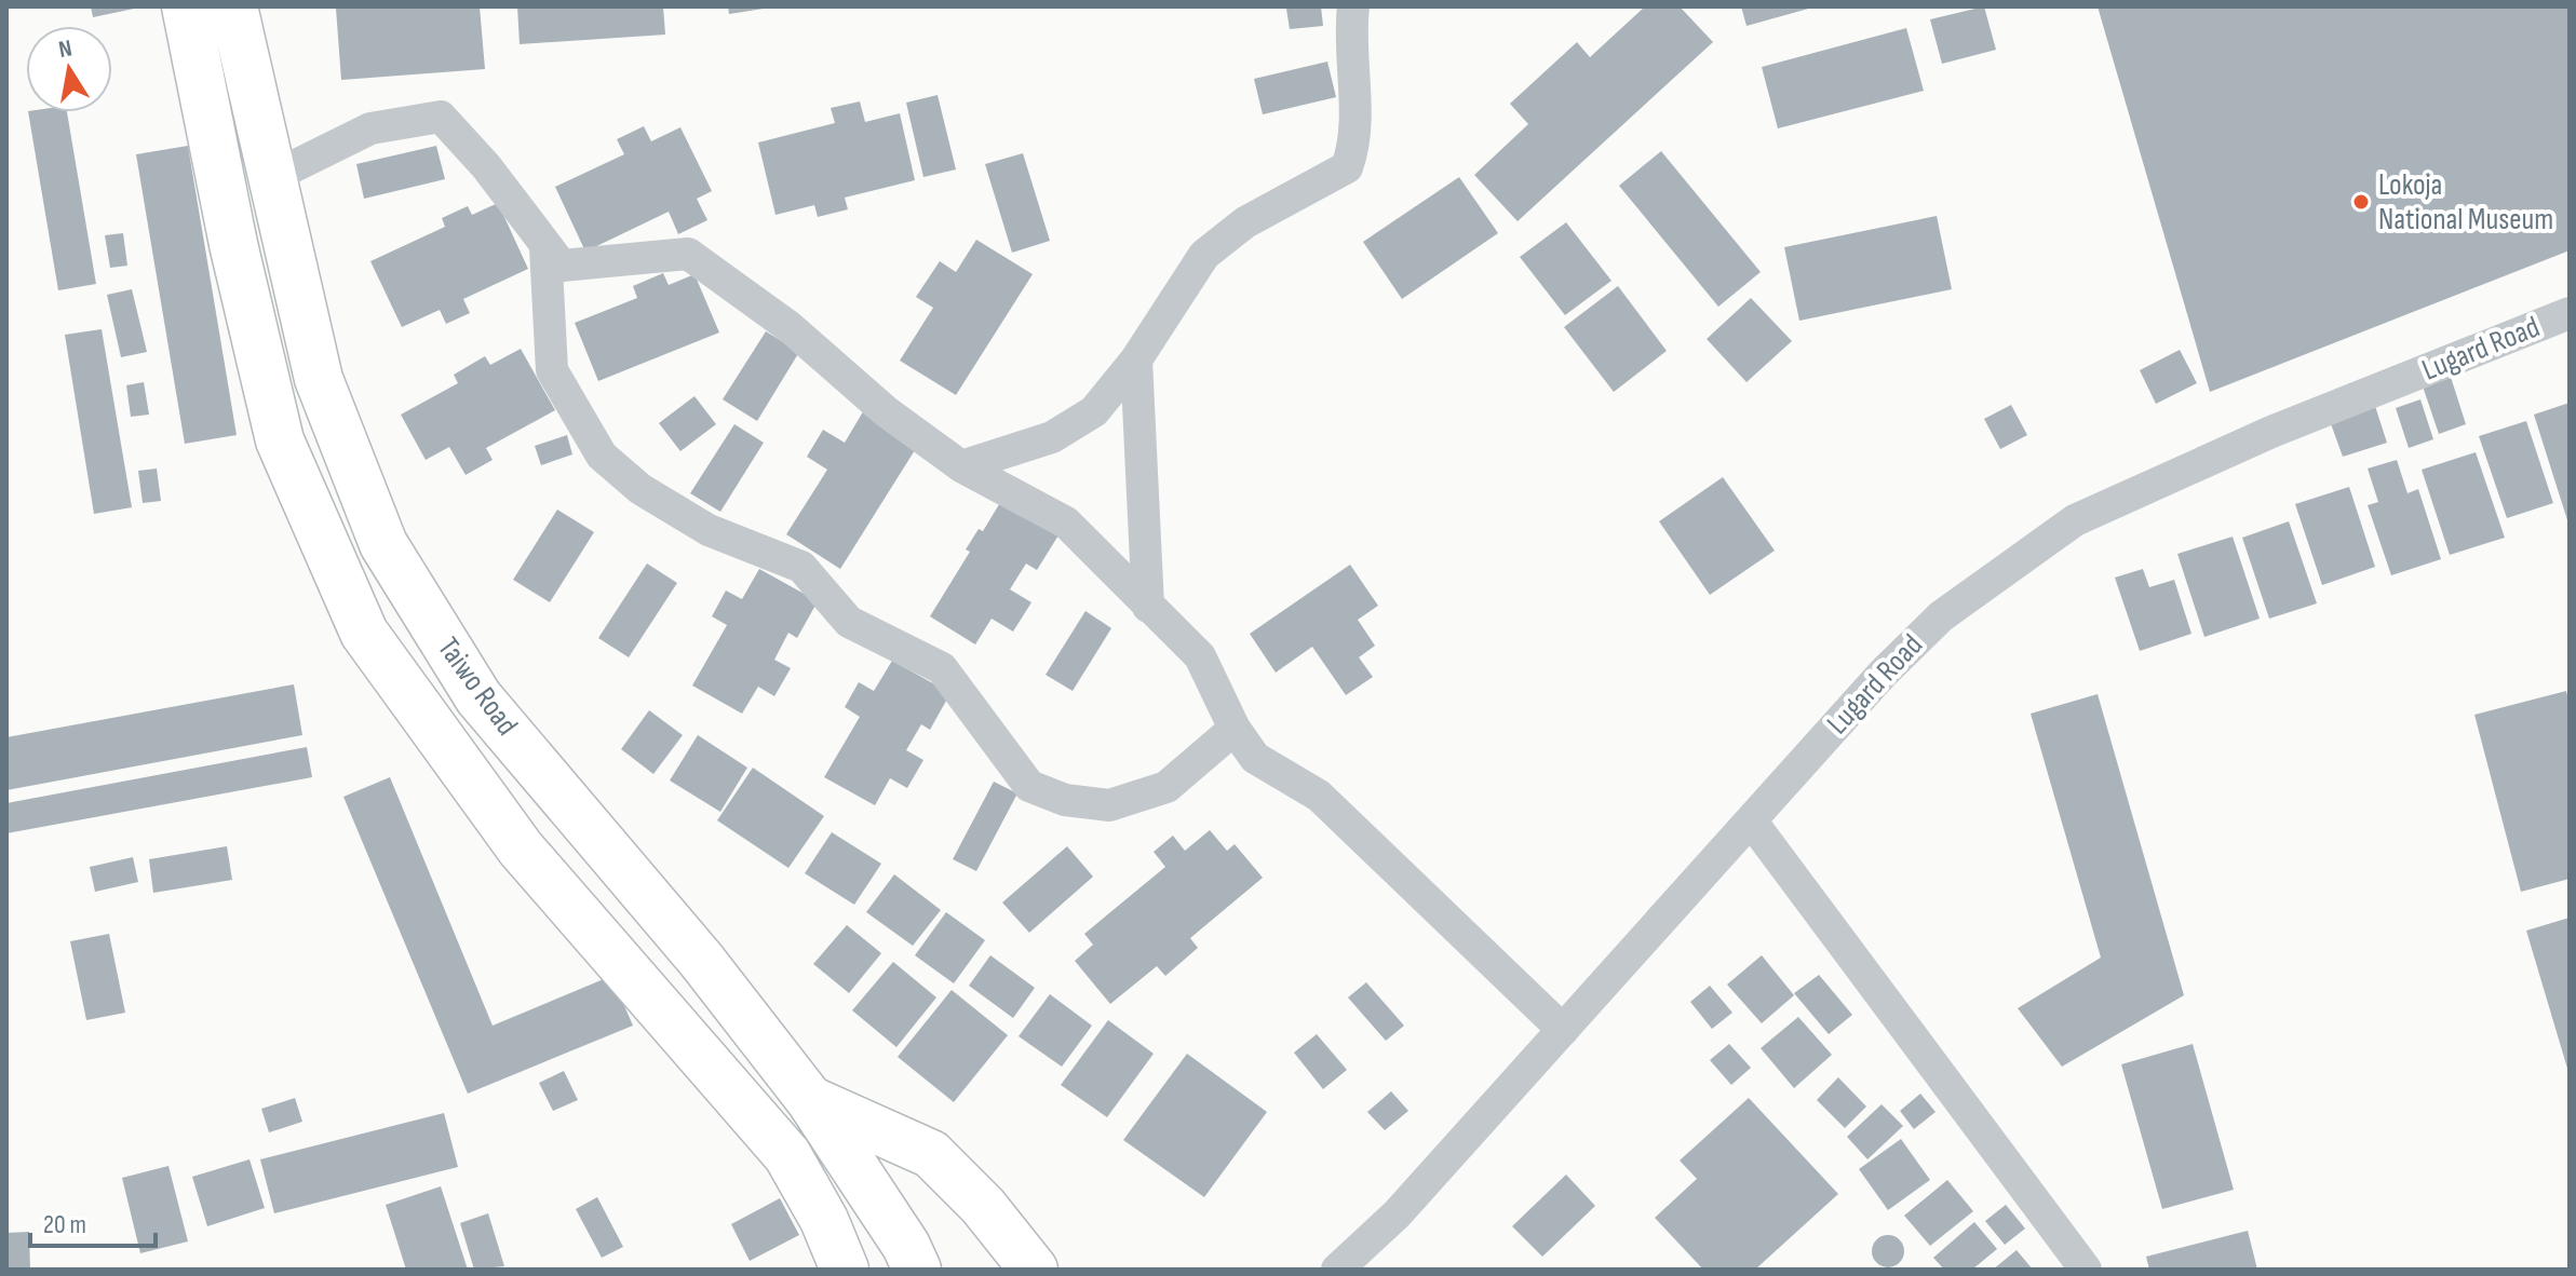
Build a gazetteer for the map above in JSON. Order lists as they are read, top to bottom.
{
  "streets": {
    "main road": ["Taiwo Road"],
    "street": ["Lugard Road"]
  },
  "places": ["Lokoja National Museum"],
  "scale_bar": "20 m",
  "north": "top"
}
